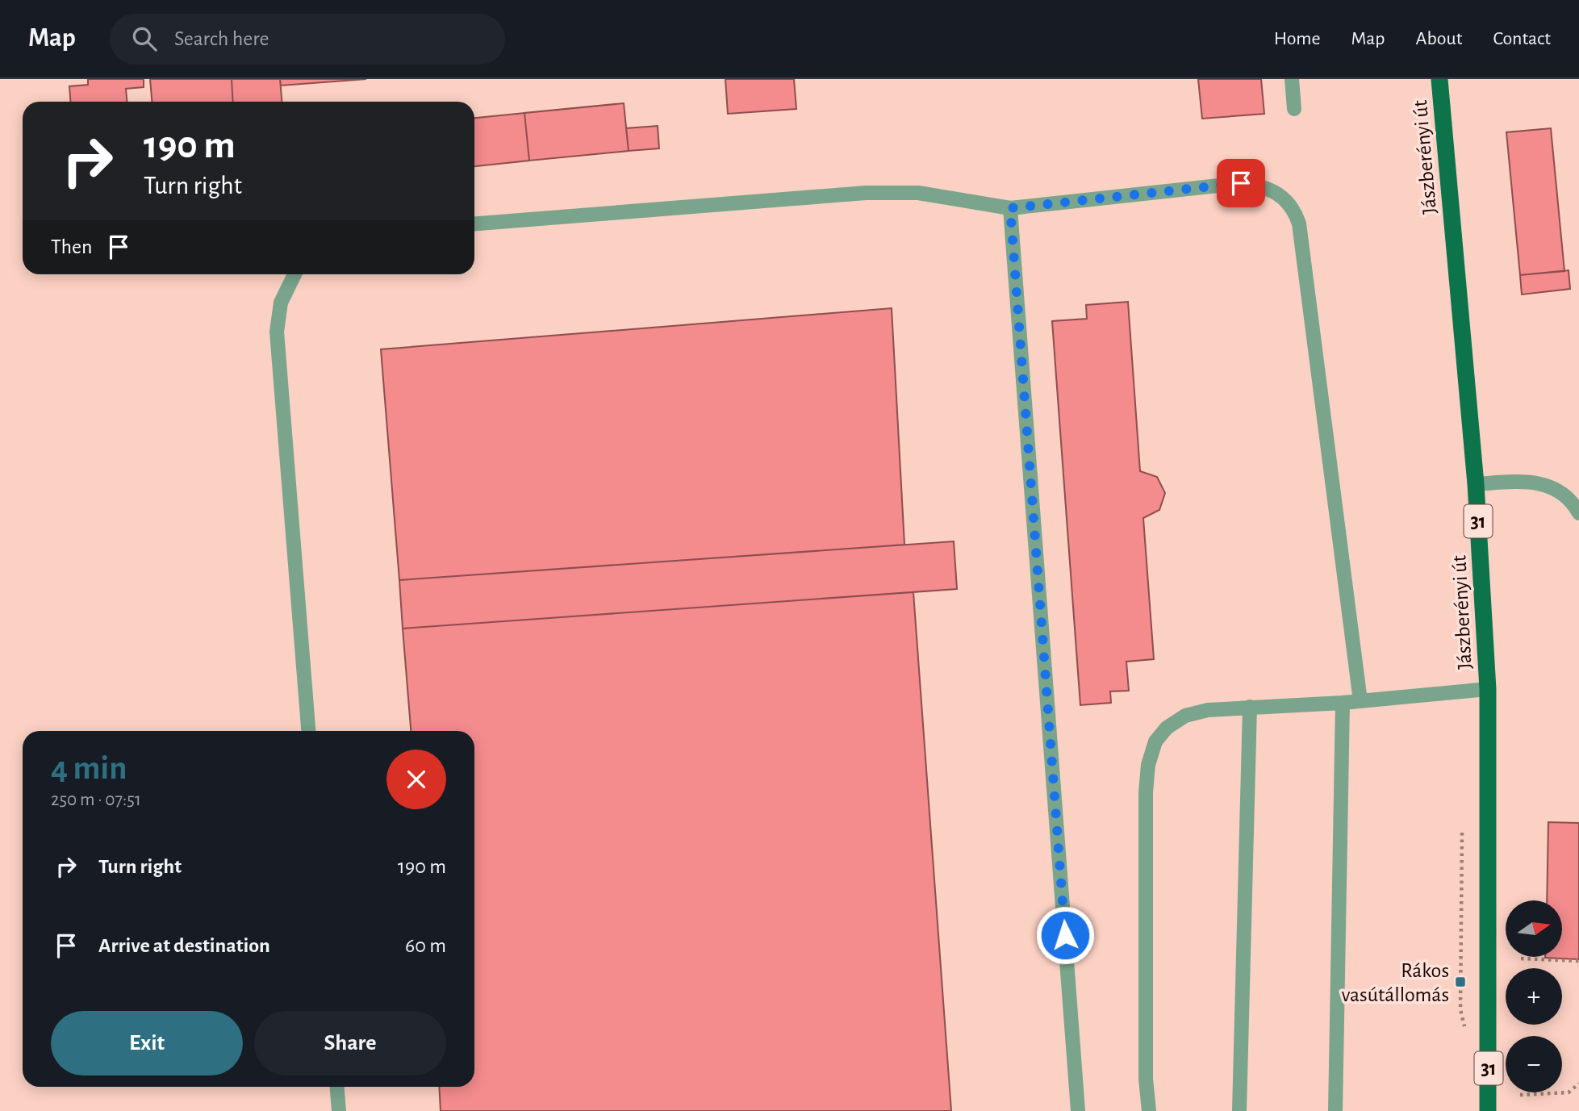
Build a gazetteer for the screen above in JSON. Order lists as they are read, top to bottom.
{
  "streets": {
    "main road": ["Jászberényi út", "31"]
  },
  "places": {
    "transit": ["Rákos vasútállomás"]
  },
  "north": "right",
  "page": {
    "header": "Map",
    "search": "Search here",
    "nav": [
      "Home",
      "Map",
      "About",
      "Contact"
    ],
    "turn": ["190 m", "Turn right"],
    "then": "Then",
    "heading": ["4 min", "250 m · 07:51"],
    "list": [
      {
        "name": "Turn right",
        "value": "190 m"
      },
      {
        "name": "Arrive at destination",
        "value": "60 m"
      }
    ],
    "map_buttons": ["+", "−"],
    "buttons": ["Exit", "Share"]
  }
}
